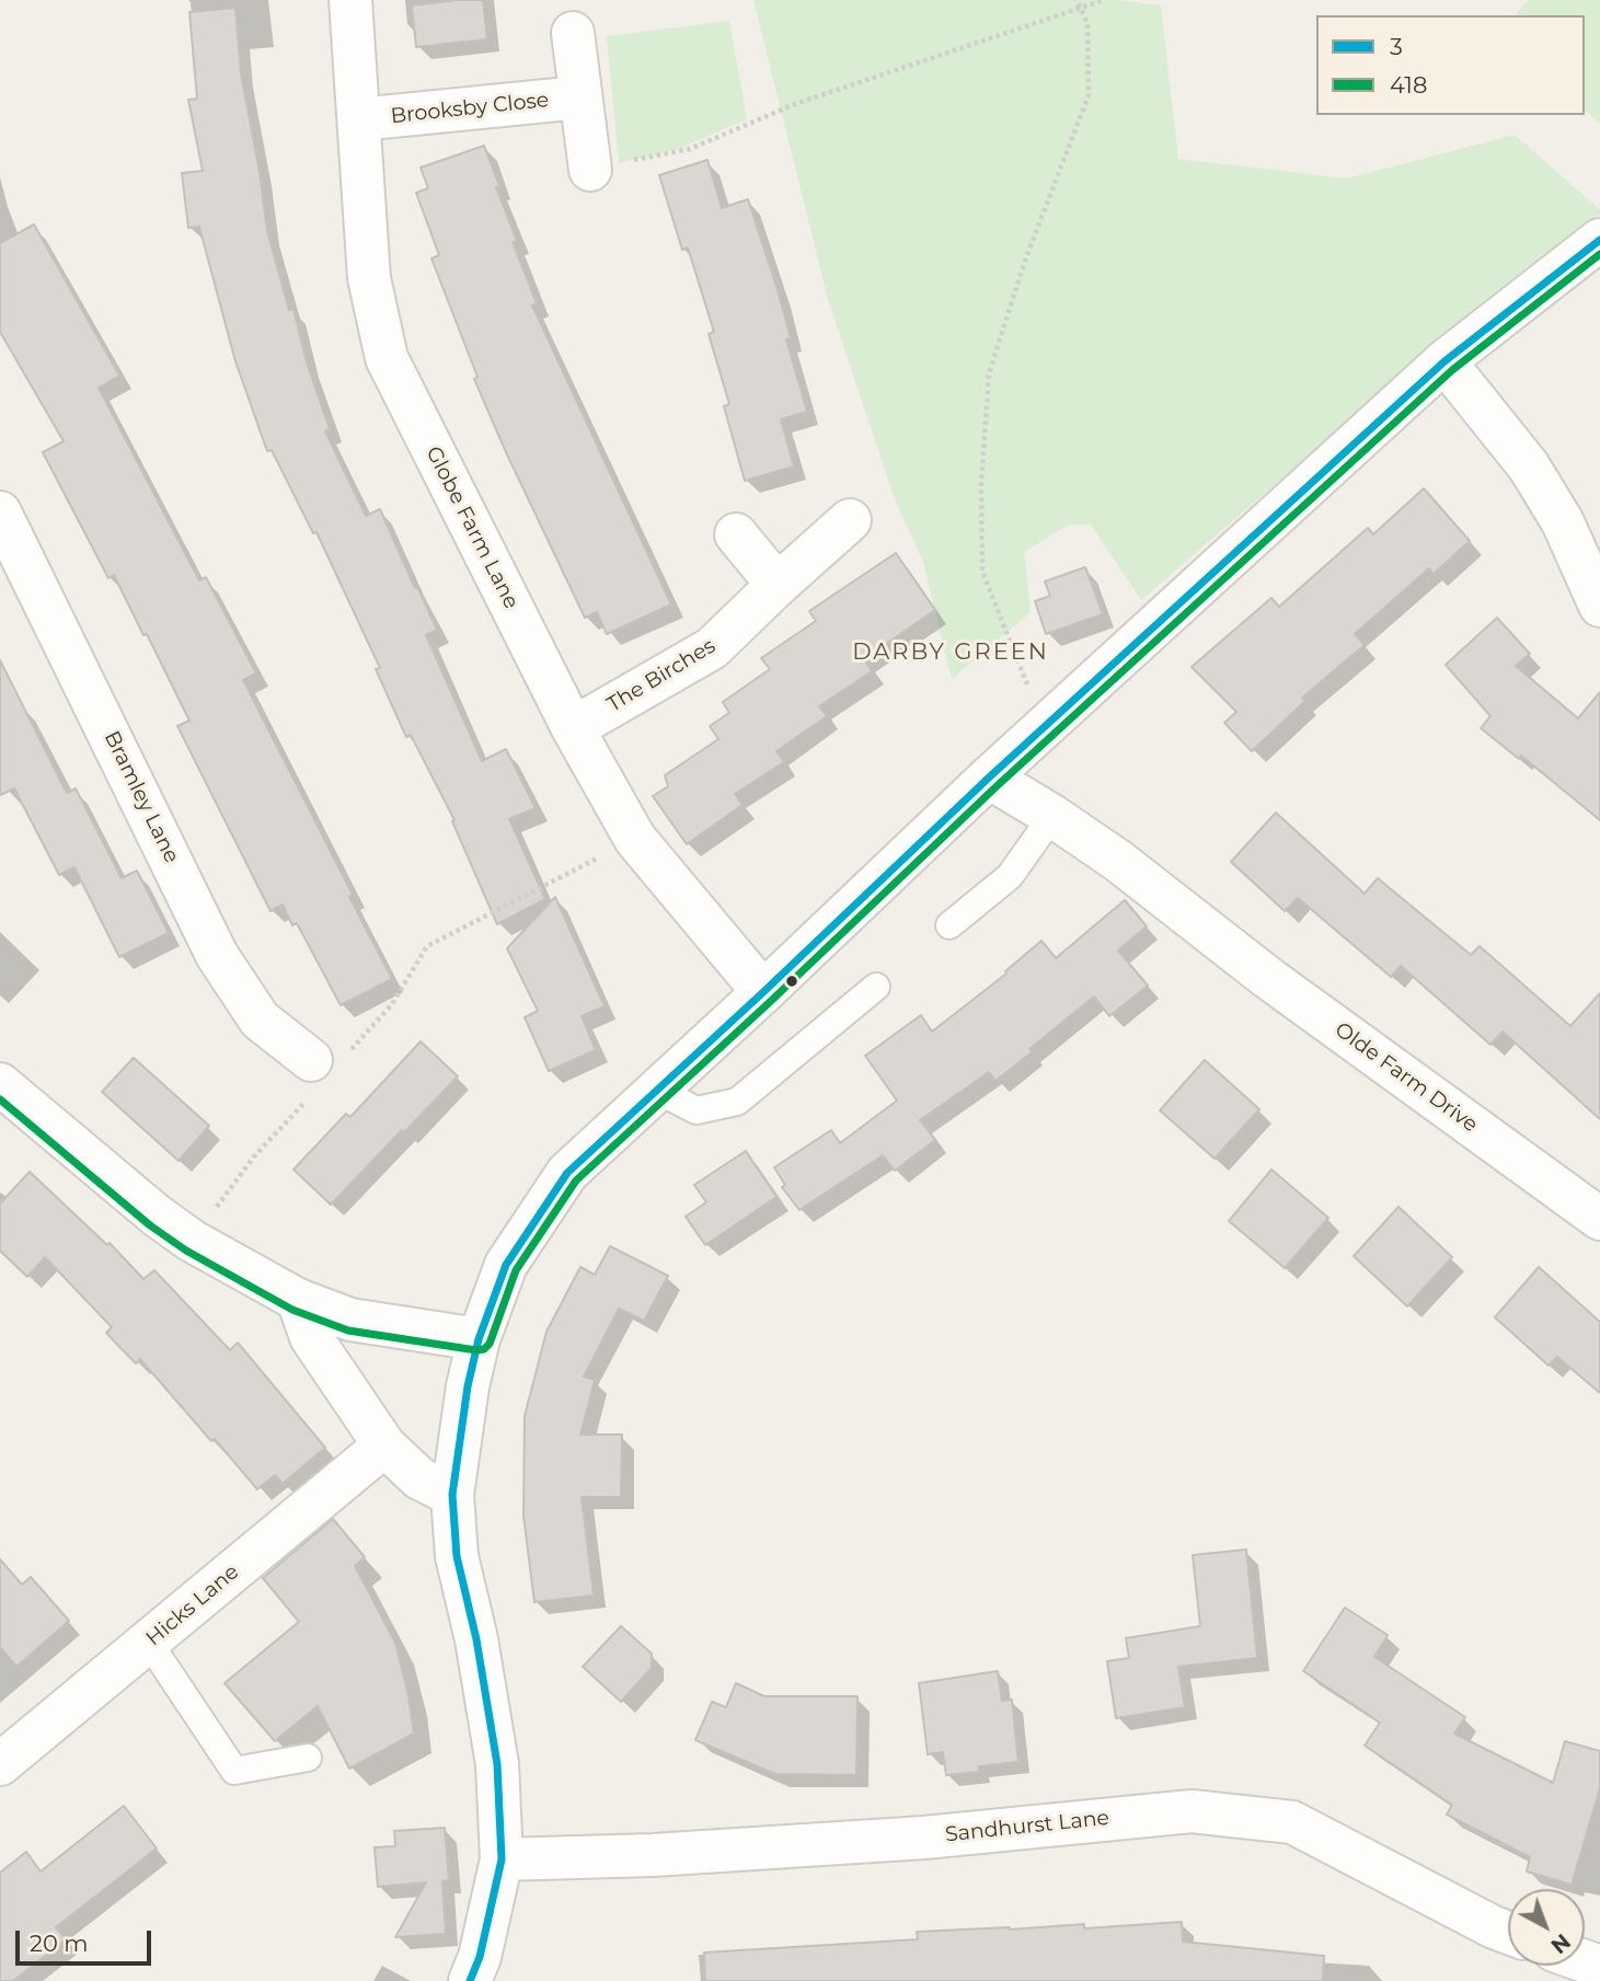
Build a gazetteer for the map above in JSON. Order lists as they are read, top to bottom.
{
  "streets": {
    "street": [
      "Brooksby Close",
      "Globe Farm Lane",
      "The Birches",
      "Bramley Lane",
      "Olde Farm Drive",
      "Hicks Lane",
      "Sandhurst Lane"
    ]
  },
  "crossings": [
    ["Brooksby Close", "Globe Farm Lane"],
    ["Globe Farm Lane", "The Birches"]
  ],
  "districts": ["DARBY GREEN"],
  "lines": ["transit line 3", "transit line 418"],
  "legend": ["3", "418"],
  "scale_bar": "20 m",
  "north": "bottom right"
}
